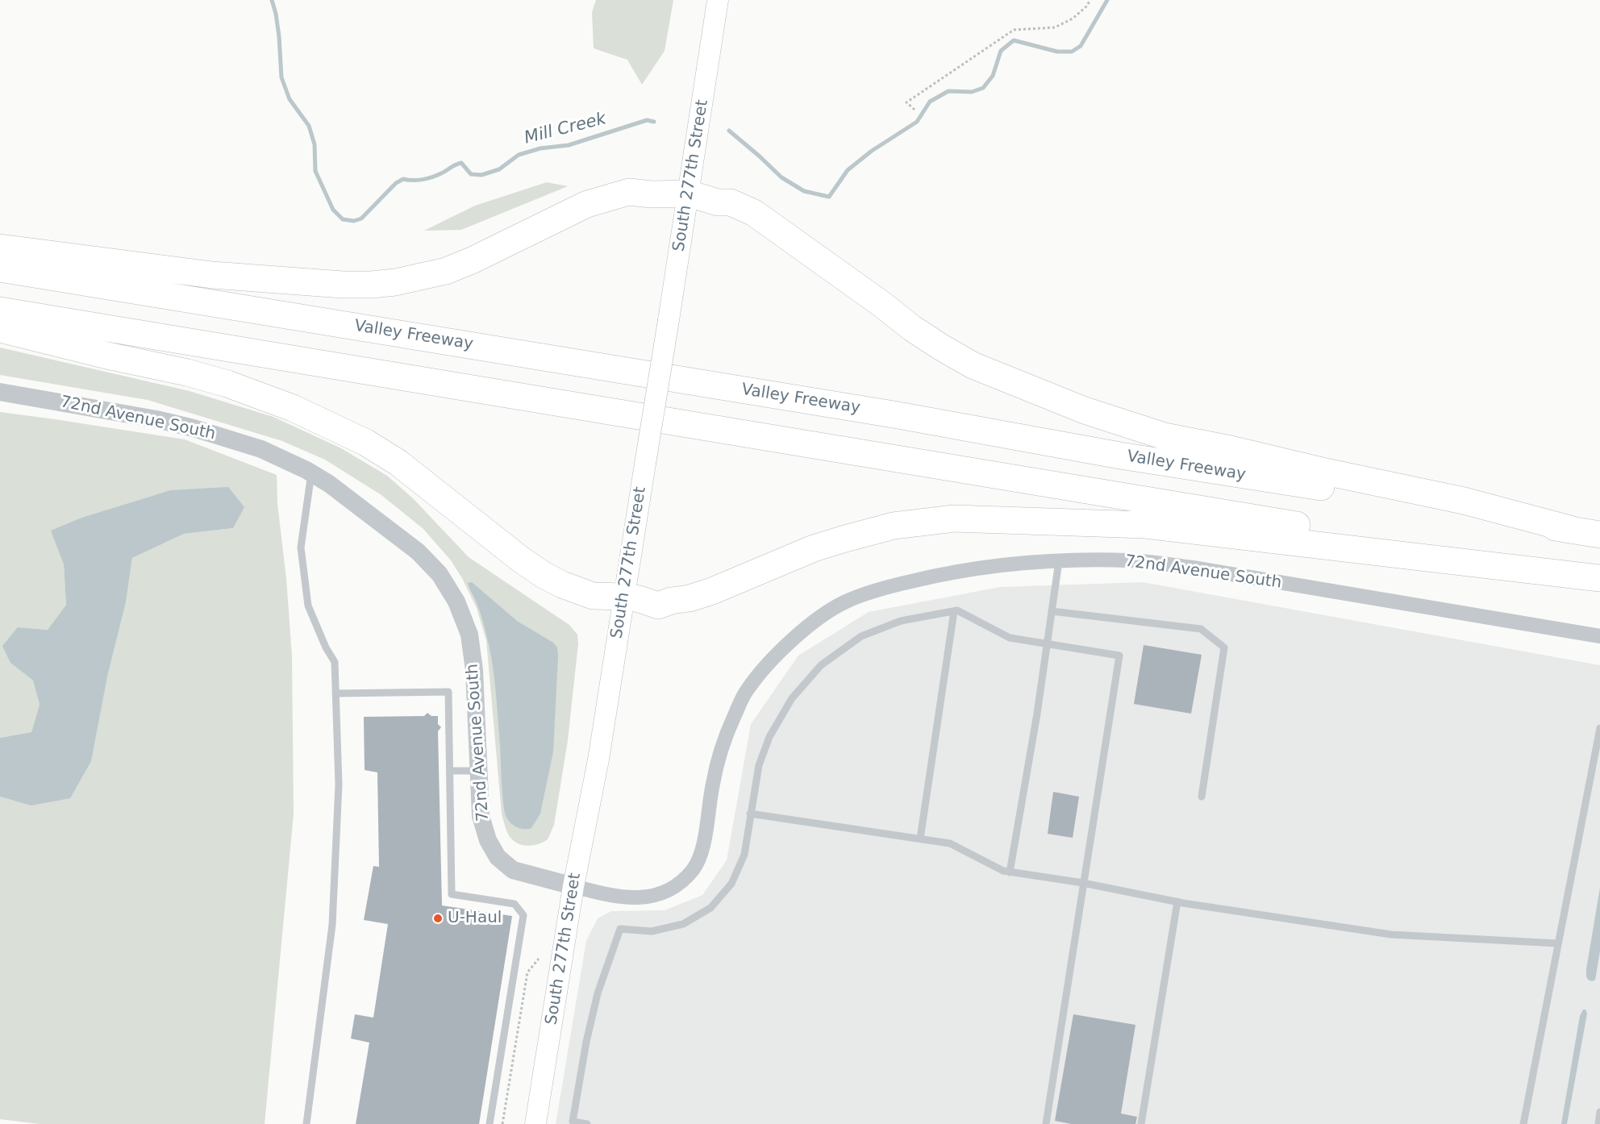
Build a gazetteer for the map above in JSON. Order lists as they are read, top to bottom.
{
  "streets": {
    "highway": ["Valley Freeway"],
    "main road": ["South 277th Street"],
    "street": ["72nd Avenue South"]
  },
  "crossings": [
    ["South 277th Street", "72nd Avenue South"]
  ],
  "water": ["Mill Creek"],
  "places": ["U-Haul"]
}
